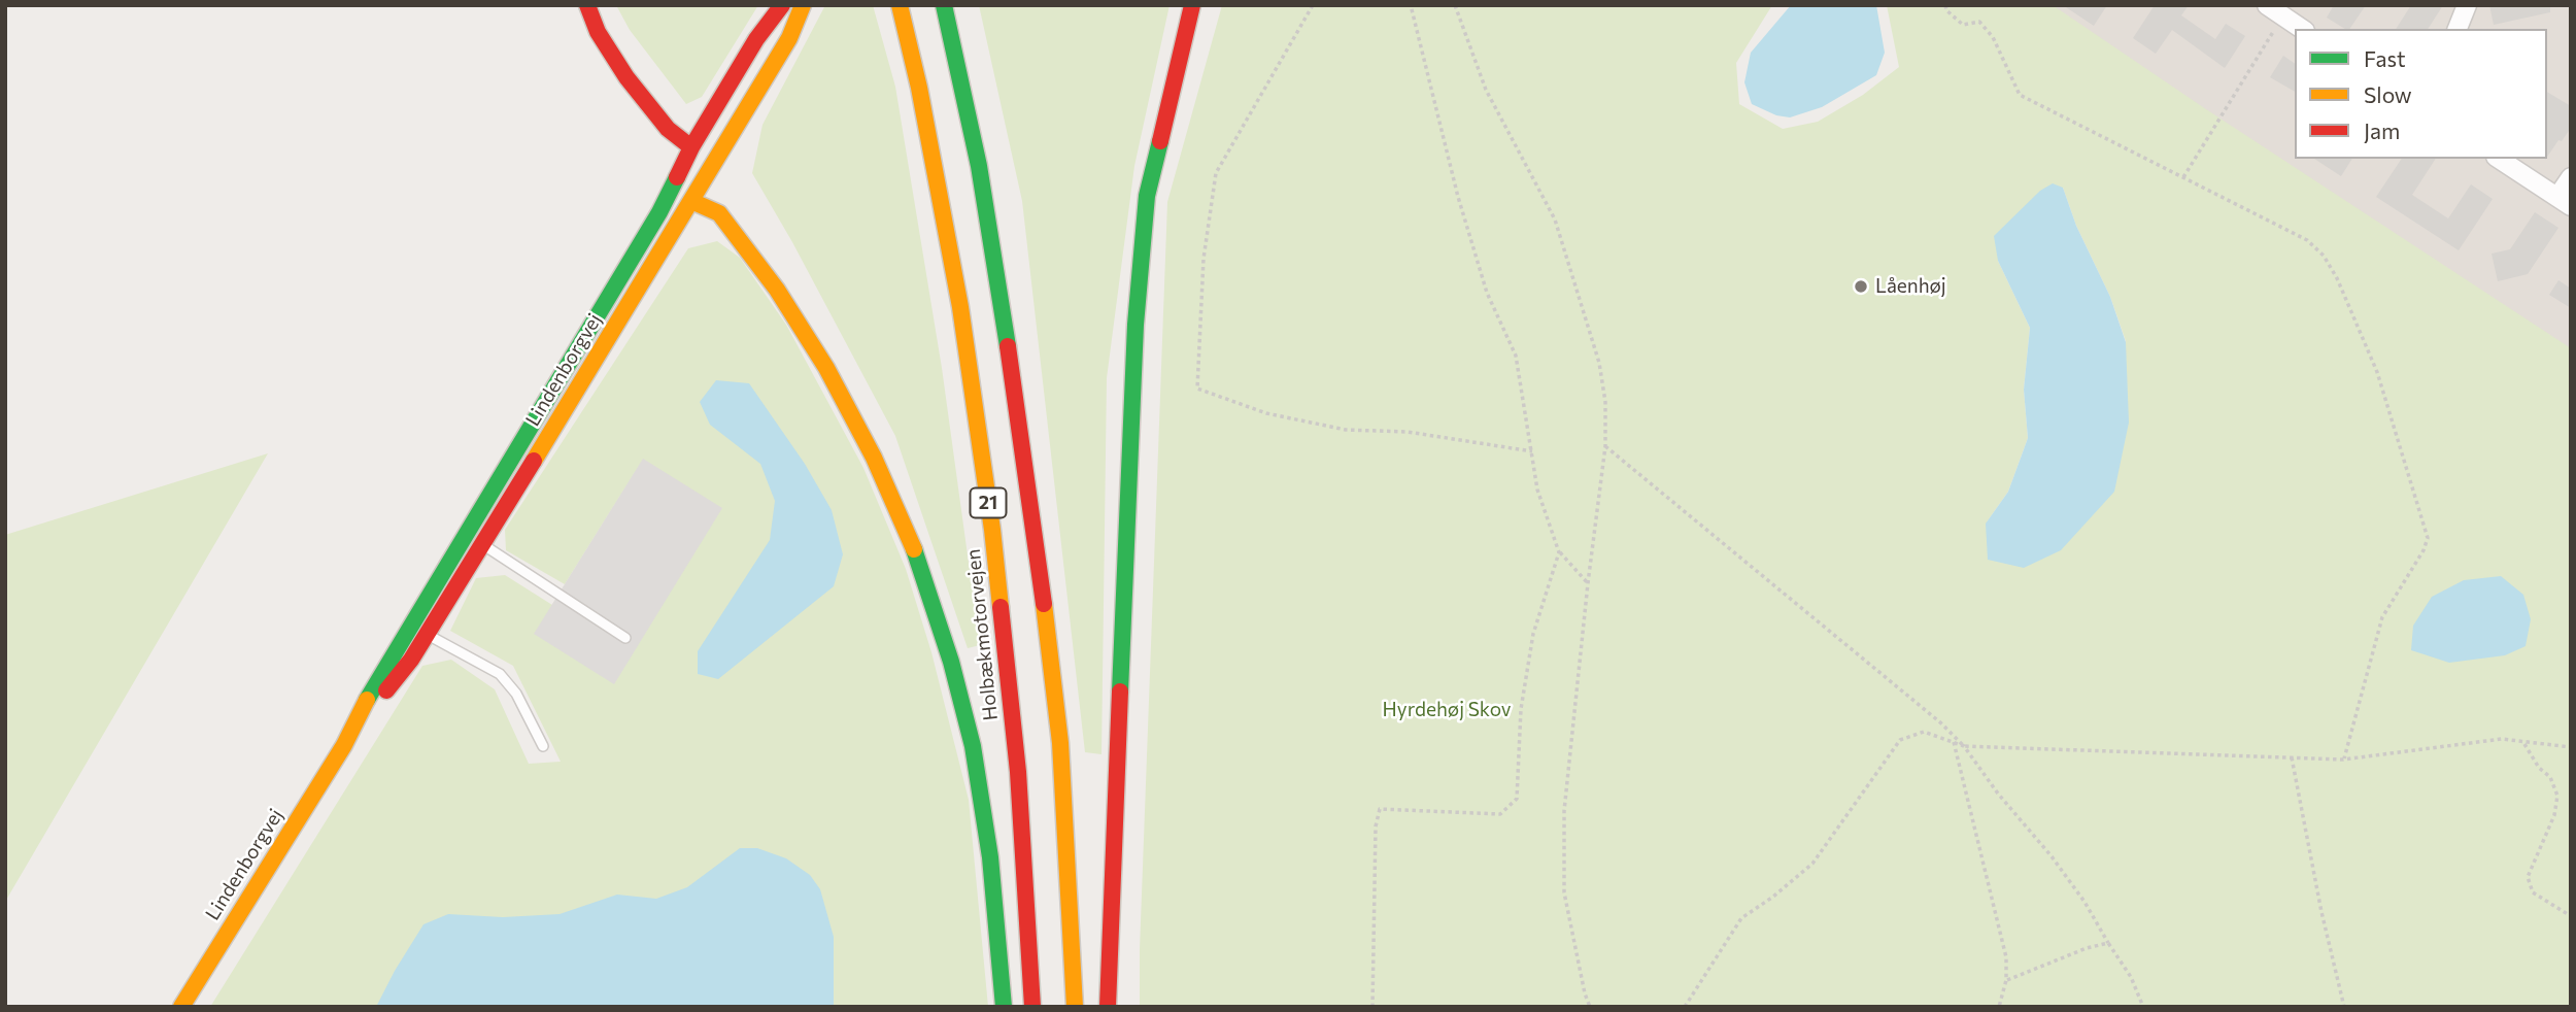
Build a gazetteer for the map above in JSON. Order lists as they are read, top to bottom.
{
  "streets": {
    "main road": ["Lindenborgvej", "21", "Holbækmotorvejen"]
  },
  "parks": ["Hyrdehøj Skov"],
  "places": ["Låenhøj"],
  "legend": ["Fast", "Slow", "Jam"]
}
